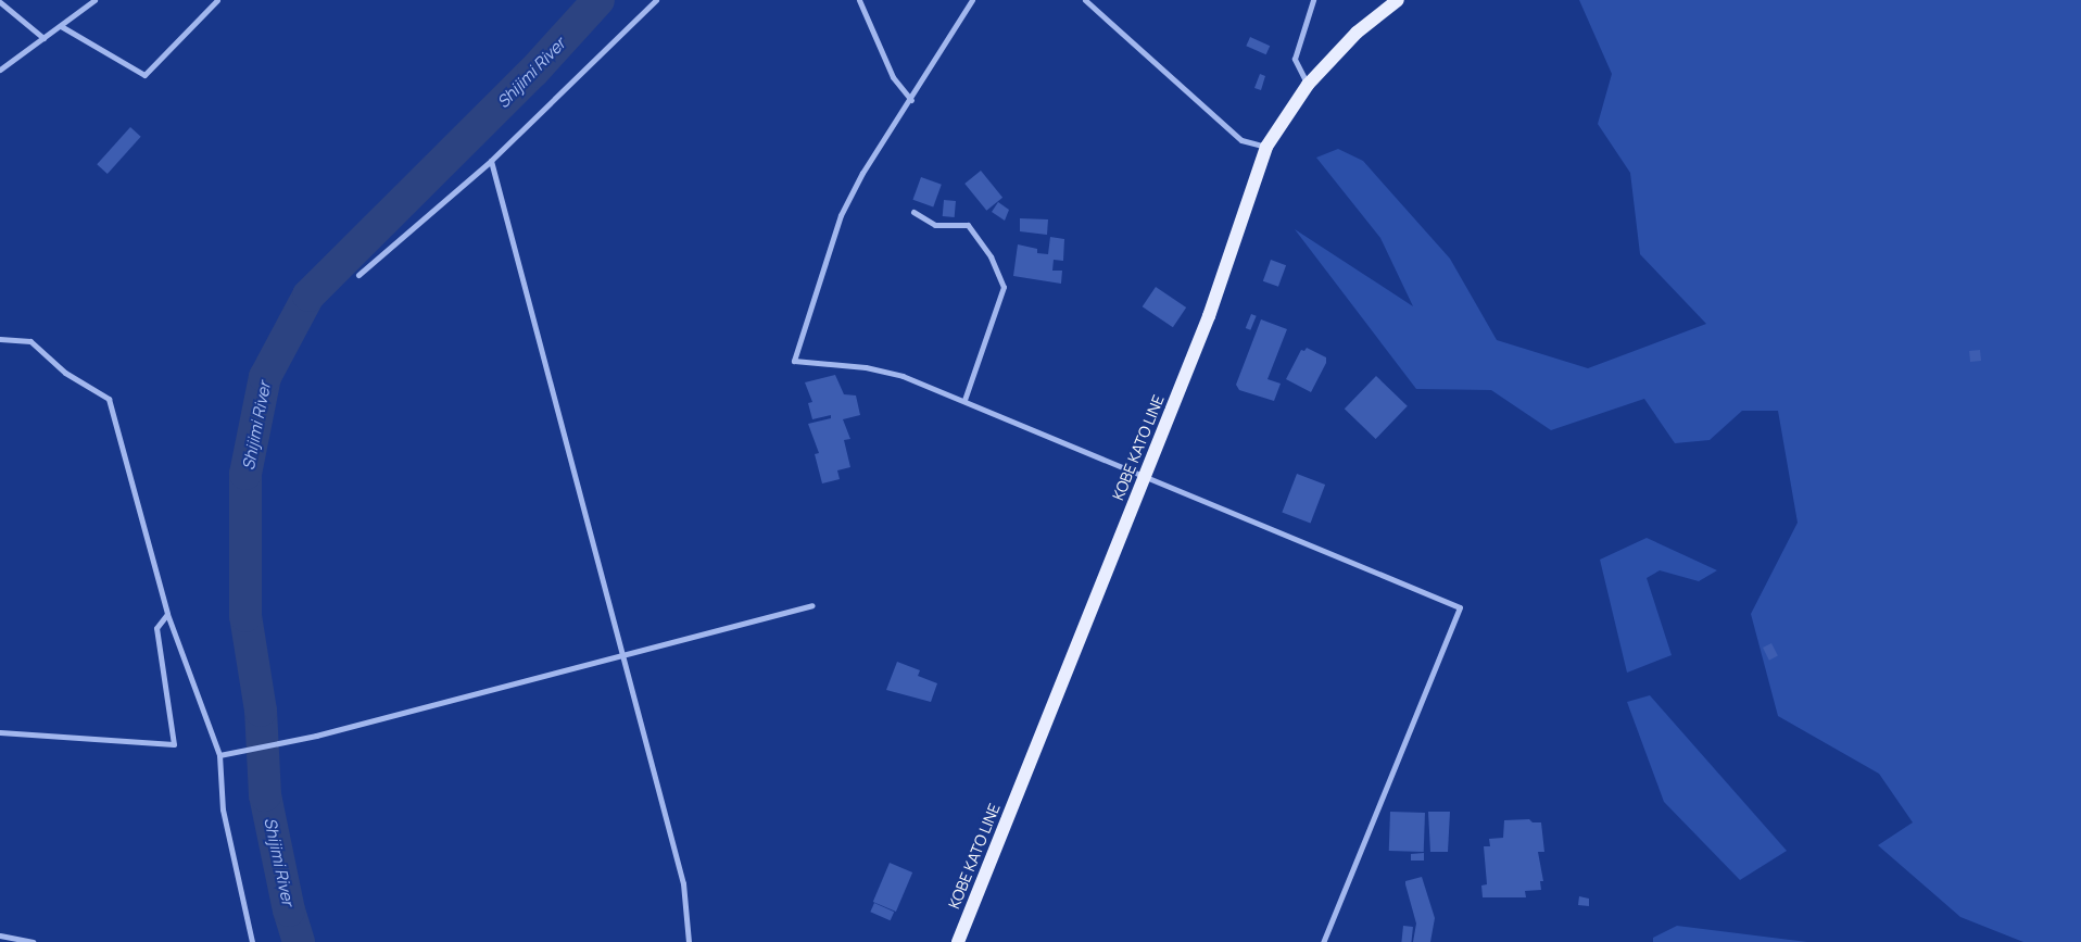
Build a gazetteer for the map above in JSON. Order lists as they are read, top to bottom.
{
  "streets": {
    "main road": ["KOBE KATO LINE"]
  },
  "water": ["Shijimi River"]
}
